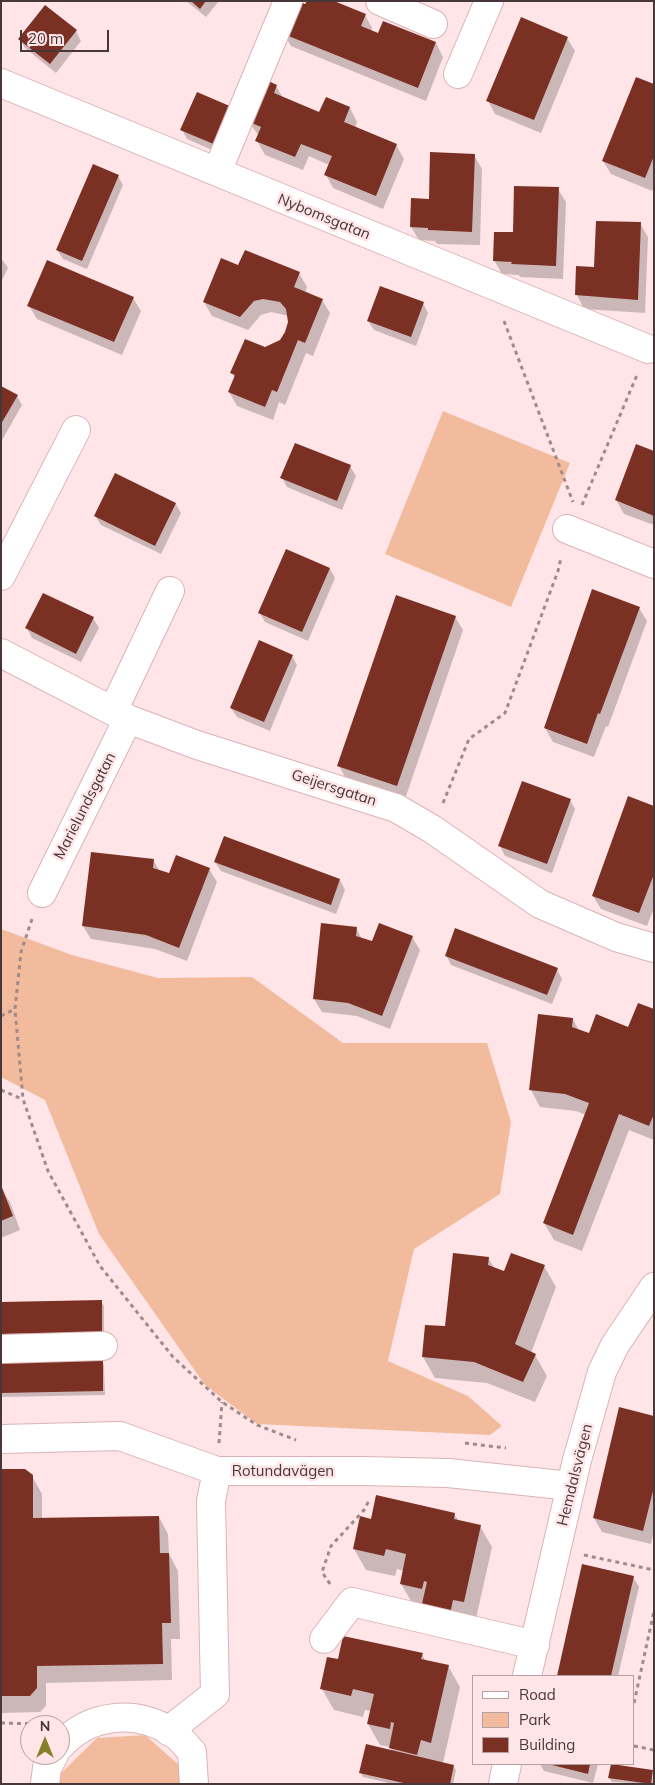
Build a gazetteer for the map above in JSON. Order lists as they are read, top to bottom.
{
  "streets": {
    "street": [
      "Nybomsgatan",
      "Geijersgatan",
      "Marielundsgatan",
      "Rotundavägen",
      "Hemdalsvägen"
    ]
  },
  "crossings": [
    ["Geijersgatan", "Marielundsgatan"],
    ["Rotundavägen", "Hemdalsvägen"]
  ],
  "legend": ["Road", "Park", "Building"],
  "scale_bar": "20 m",
  "north": "top"
}
